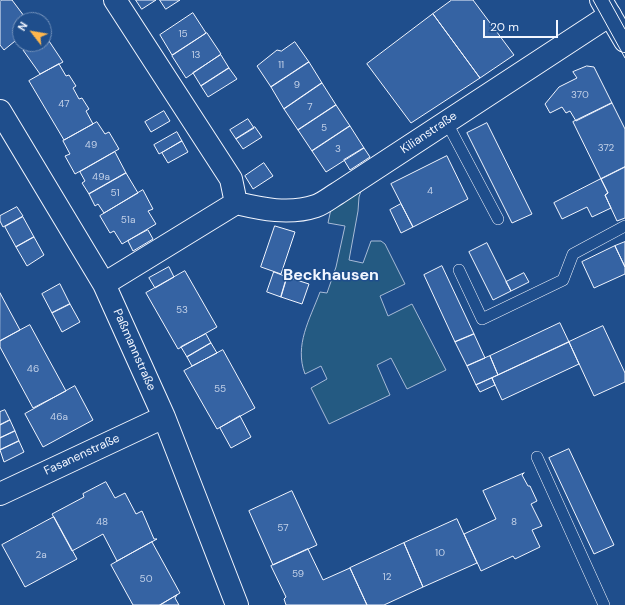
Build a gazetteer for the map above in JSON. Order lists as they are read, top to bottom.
{
  "streets": {
    "street": ["Kilianstraße", "Paßmannstraße", "Fasanenstraße"]
  },
  "crossings": [
    ["Paßmannstraße", "Fasanenstraße"]
  ],
  "districts": ["Beckhausen"],
  "house_numbers": [
    "15",
    "13",
    "11",
    "9",
    "370",
    "47",
    "7",
    "5",
    "49",
    "372",
    "3",
    "49a",
    "4",
    "51",
    "51a",
    "53",
    "46",
    "55",
    "46a",
    "48",
    "8",
    "57",
    "10",
    "2a",
    "59",
    "12",
    "50"
  ],
  "scale_bar": "20 m",
  "north": "top left"
}
